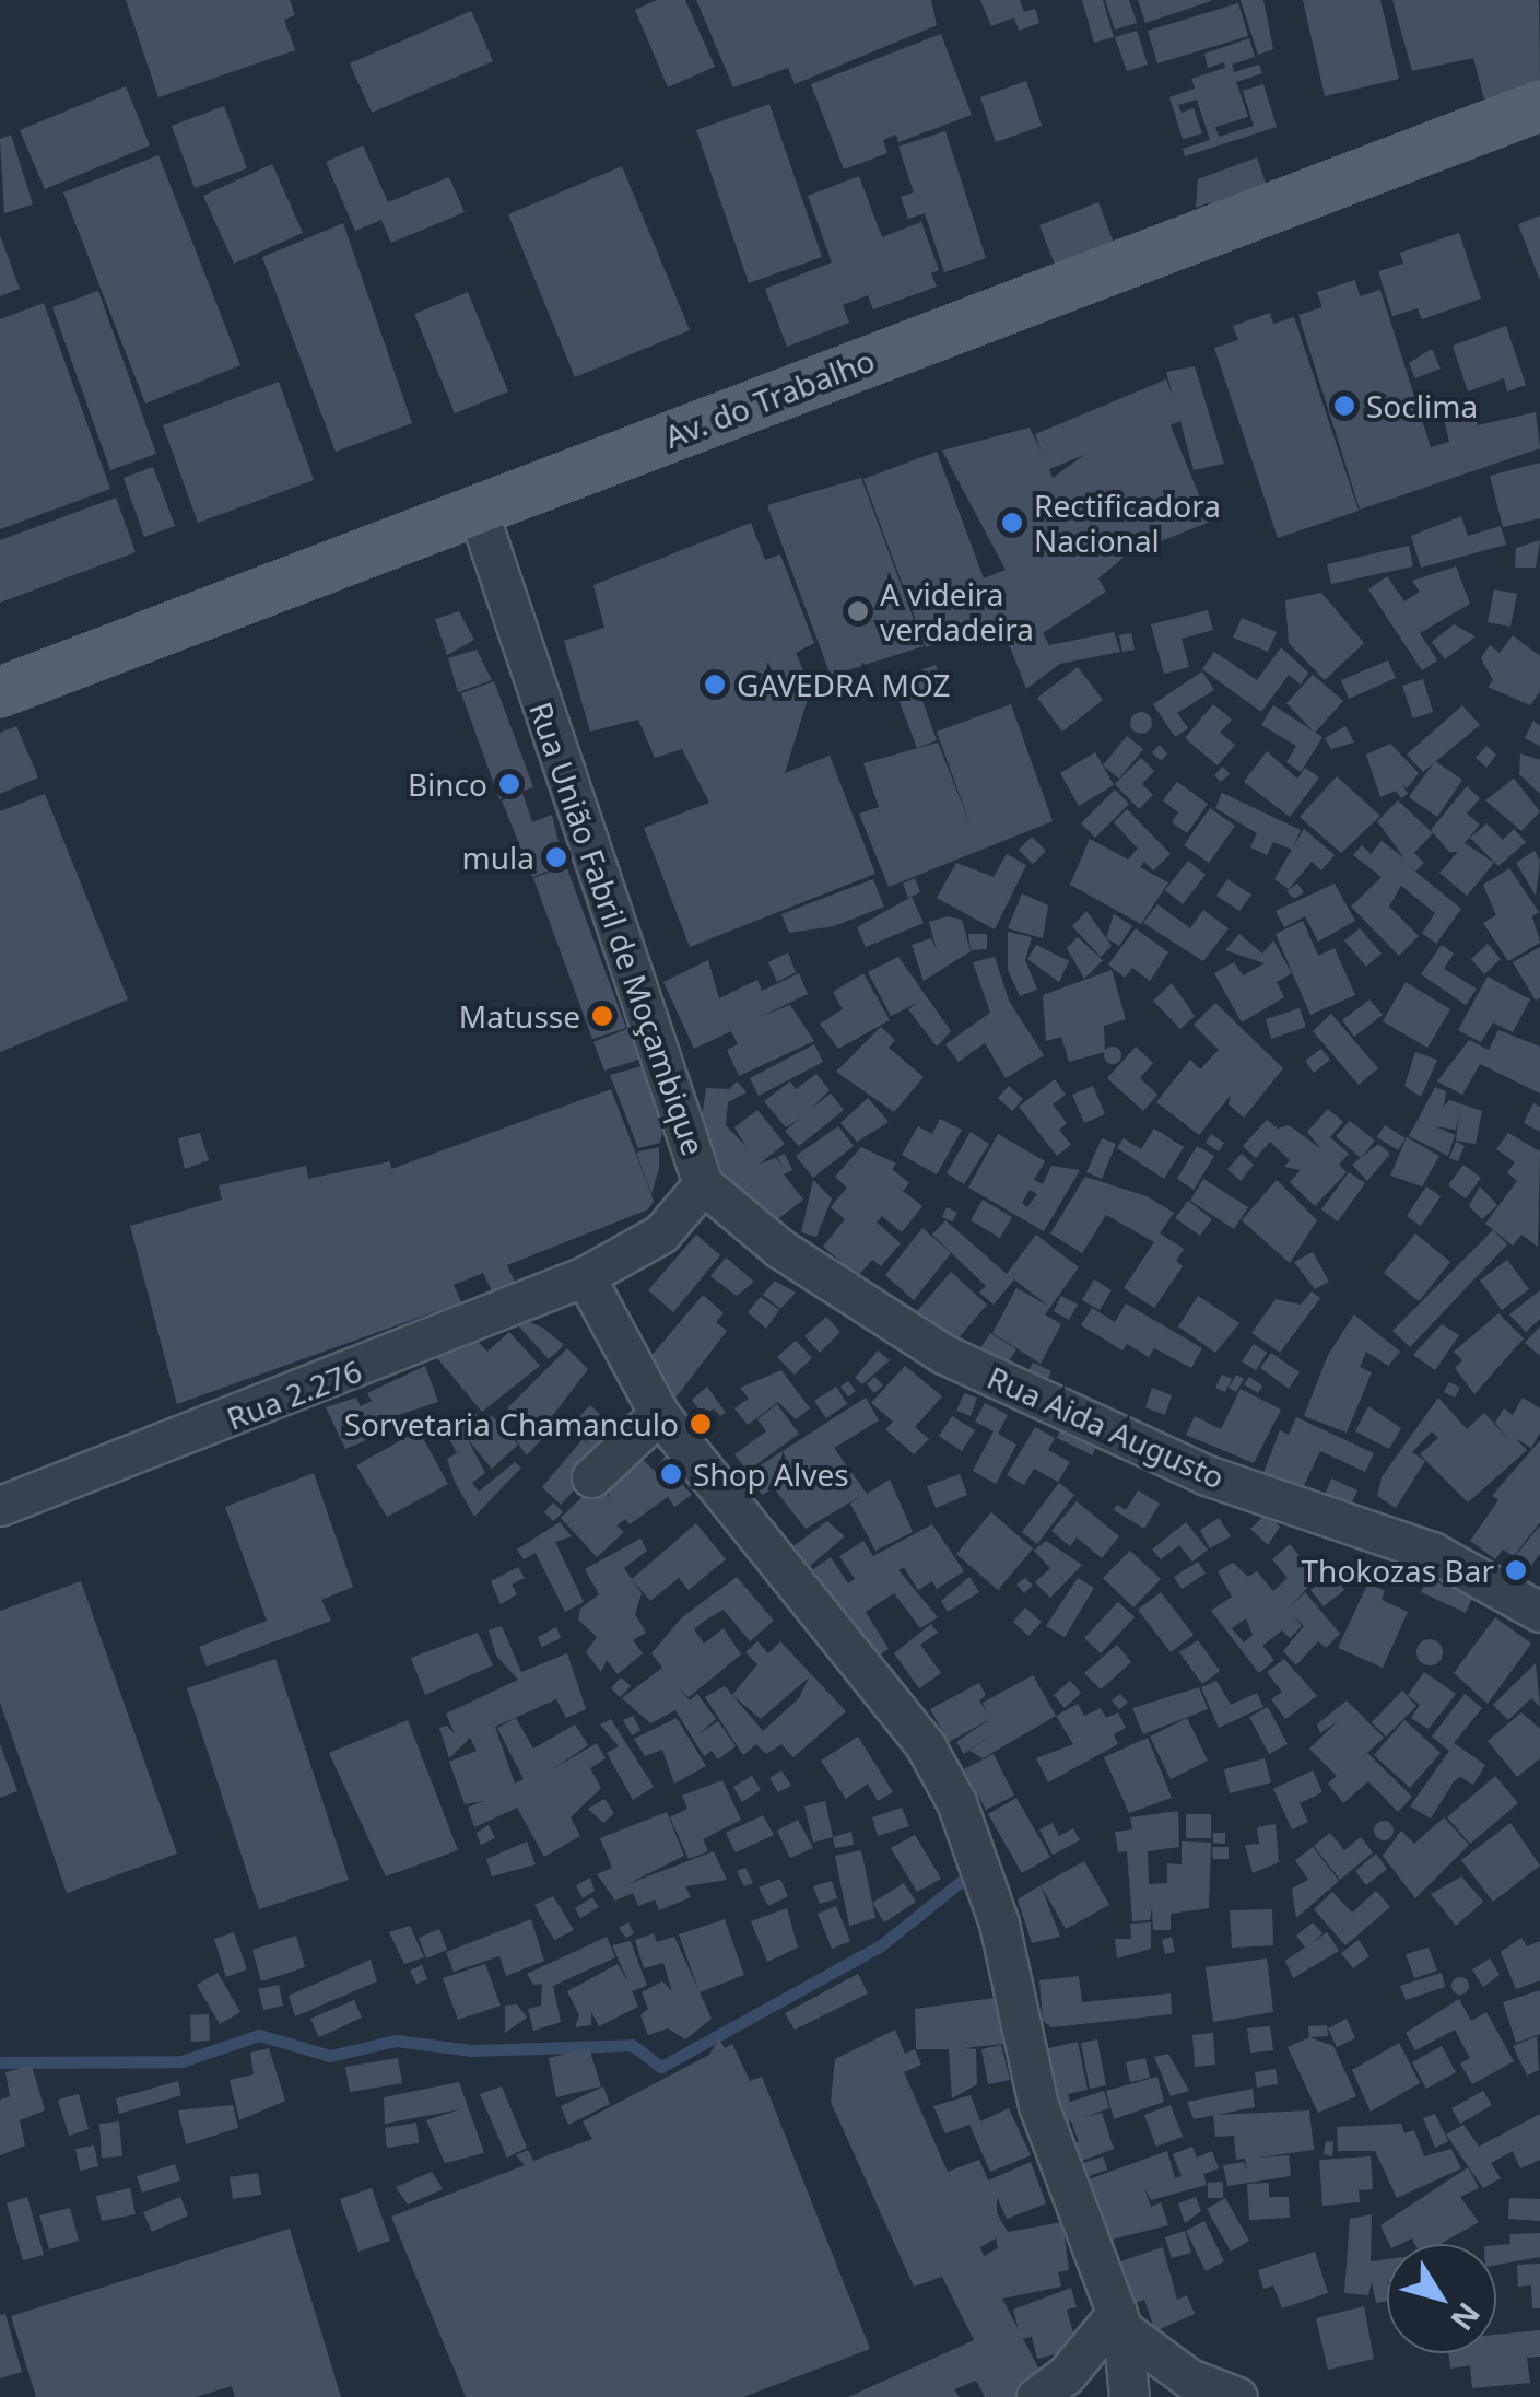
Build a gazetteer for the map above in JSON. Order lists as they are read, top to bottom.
{
  "streets": {
    "main road": ["Av. do Trabalho"],
    "street": ["Rua União Fabril de Moçambique", "Rua 2.276", "Rua Aida Augusto"]
  },
  "crossings": [
    ["Av. do Trabalho", "Rua União Fabril de Moçambique"],
    ["Rua União Fabril de Moçambique", "Rua 2.276"],
    ["Rua União Fabril de Moçambique", "Rua Aida Augusto"]
  ],
  "places": [
    "Soclima",
    "Rectificadora Nacional",
    "A videira verdadeira",
    "GAVEDRA MOZ",
    "Binco",
    "mula",
    "Matusse",
    "Sorvetaria Chamanculo",
    "Shop Alves",
    "Thokozas Bar"
  ],
  "north": "bottom right"
}
